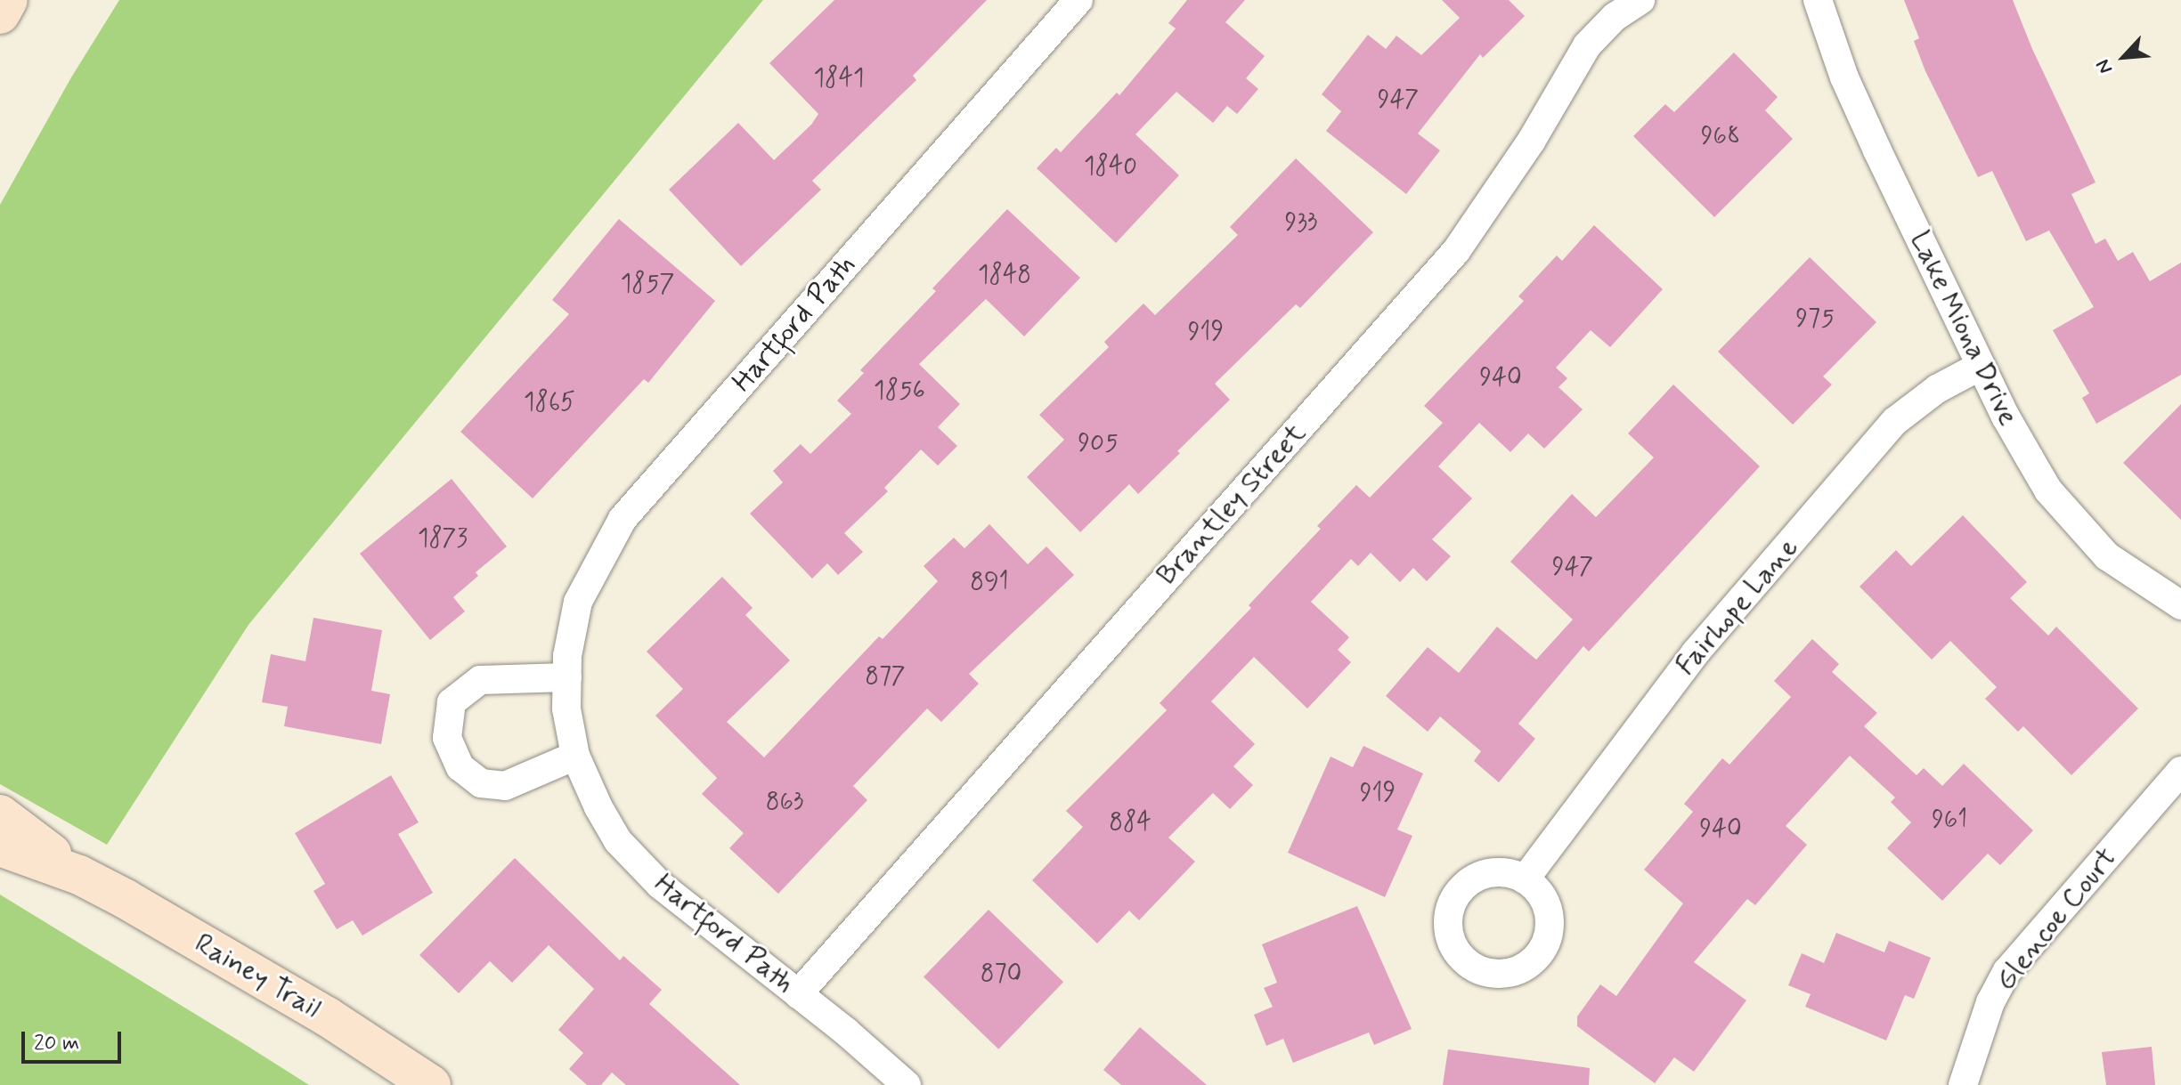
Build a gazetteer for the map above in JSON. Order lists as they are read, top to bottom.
{
  "streets": {
    "street": [
      "Hartford Path",
      "Lake Miona Drive",
      "Brantley Street",
      "Fairhope Lane",
      "Glencoe Court",
      "Rainey Trail"
    ]
  },
  "crossings": [
    ["Hartford Path", "Brantley Street"],
    ["Lake Miona Drive", "Fairhope Lane"]
  ],
  "house_numbers": [
    "1841",
    "947",
    "968",
    "1840",
    "933",
    "1848",
    "1857",
    "975",
    "919",
    "940",
    "1856",
    "1865",
    "905",
    "1873",
    "947",
    "891",
    "877",
    "919",
    "863",
    "961",
    "884",
    "940",
    "870"
  ],
  "scale_bar": "20 m",
  "north": "bottom left"
}
